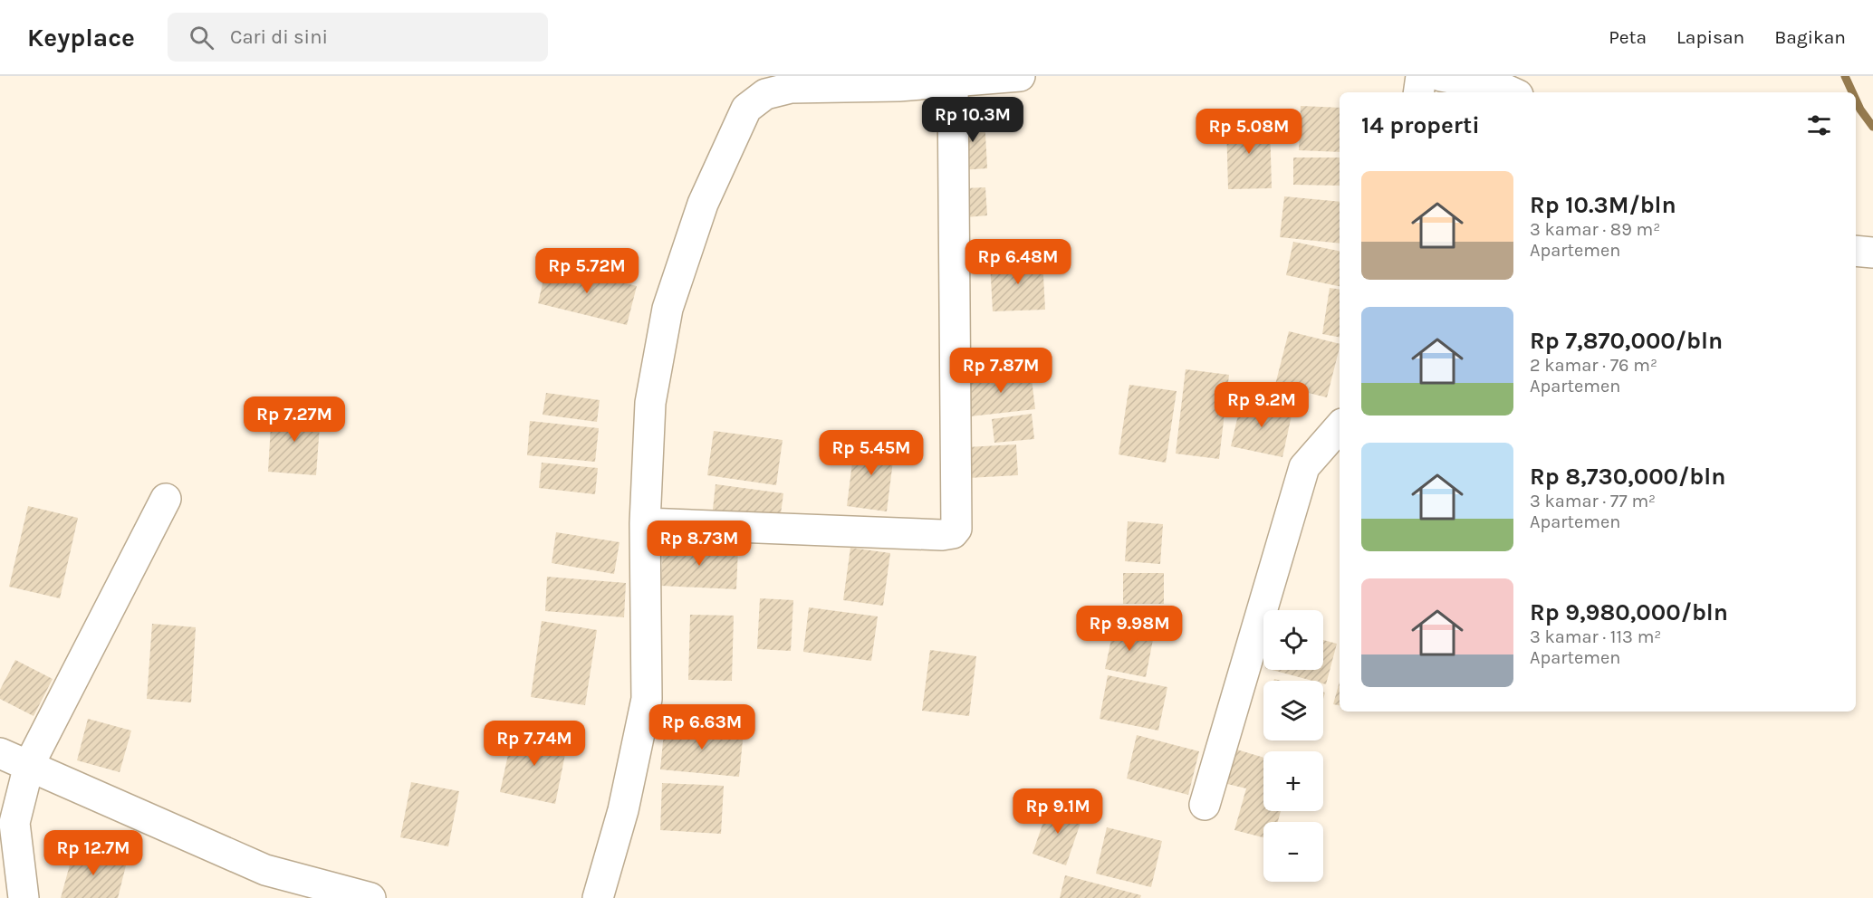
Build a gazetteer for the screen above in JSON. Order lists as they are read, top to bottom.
{
  "page": {
    "header": "Keyplace",
    "search": "Cari di sini",
    "nav": ["Peta", "Lapisan", "Bagikan"],
    "heading": "14 properti",
    "price": [
      "Rp 10.3M",
      "Rp 5.08M",
      "Rp 6.48M",
      "Rp 5.72M",
      "Rp 7.87M",
      "Rp 9.2M",
      "Rp 7.27M",
      "Rp 5.45M",
      "Rp 8.73M",
      "Rp 9.98M",
      "Rp 6.63M",
      "Rp 7.74M",
      "Rp 9.1M",
      "Rp 12.7M"
    ],
    "list": [
      {
        "name": "Rp 10.3M/bln",
        "note": "3 kamar · 89 m² · Apartemen"
      },
      {
        "name": "Rp 7,870,000/bln",
        "note": "2 kamar · 76 m² · Apartemen"
      },
      {
        "name": "Rp 8,730,000/bln",
        "note": "3 kamar · 77 m² · Apartemen"
      },
      {
        "name": "Rp 9,980,000/bln",
        "note": "3 kamar · 113 m² · Apartemen"
      }
    ],
    "map_buttons": ["+", "−"]
  }
}
